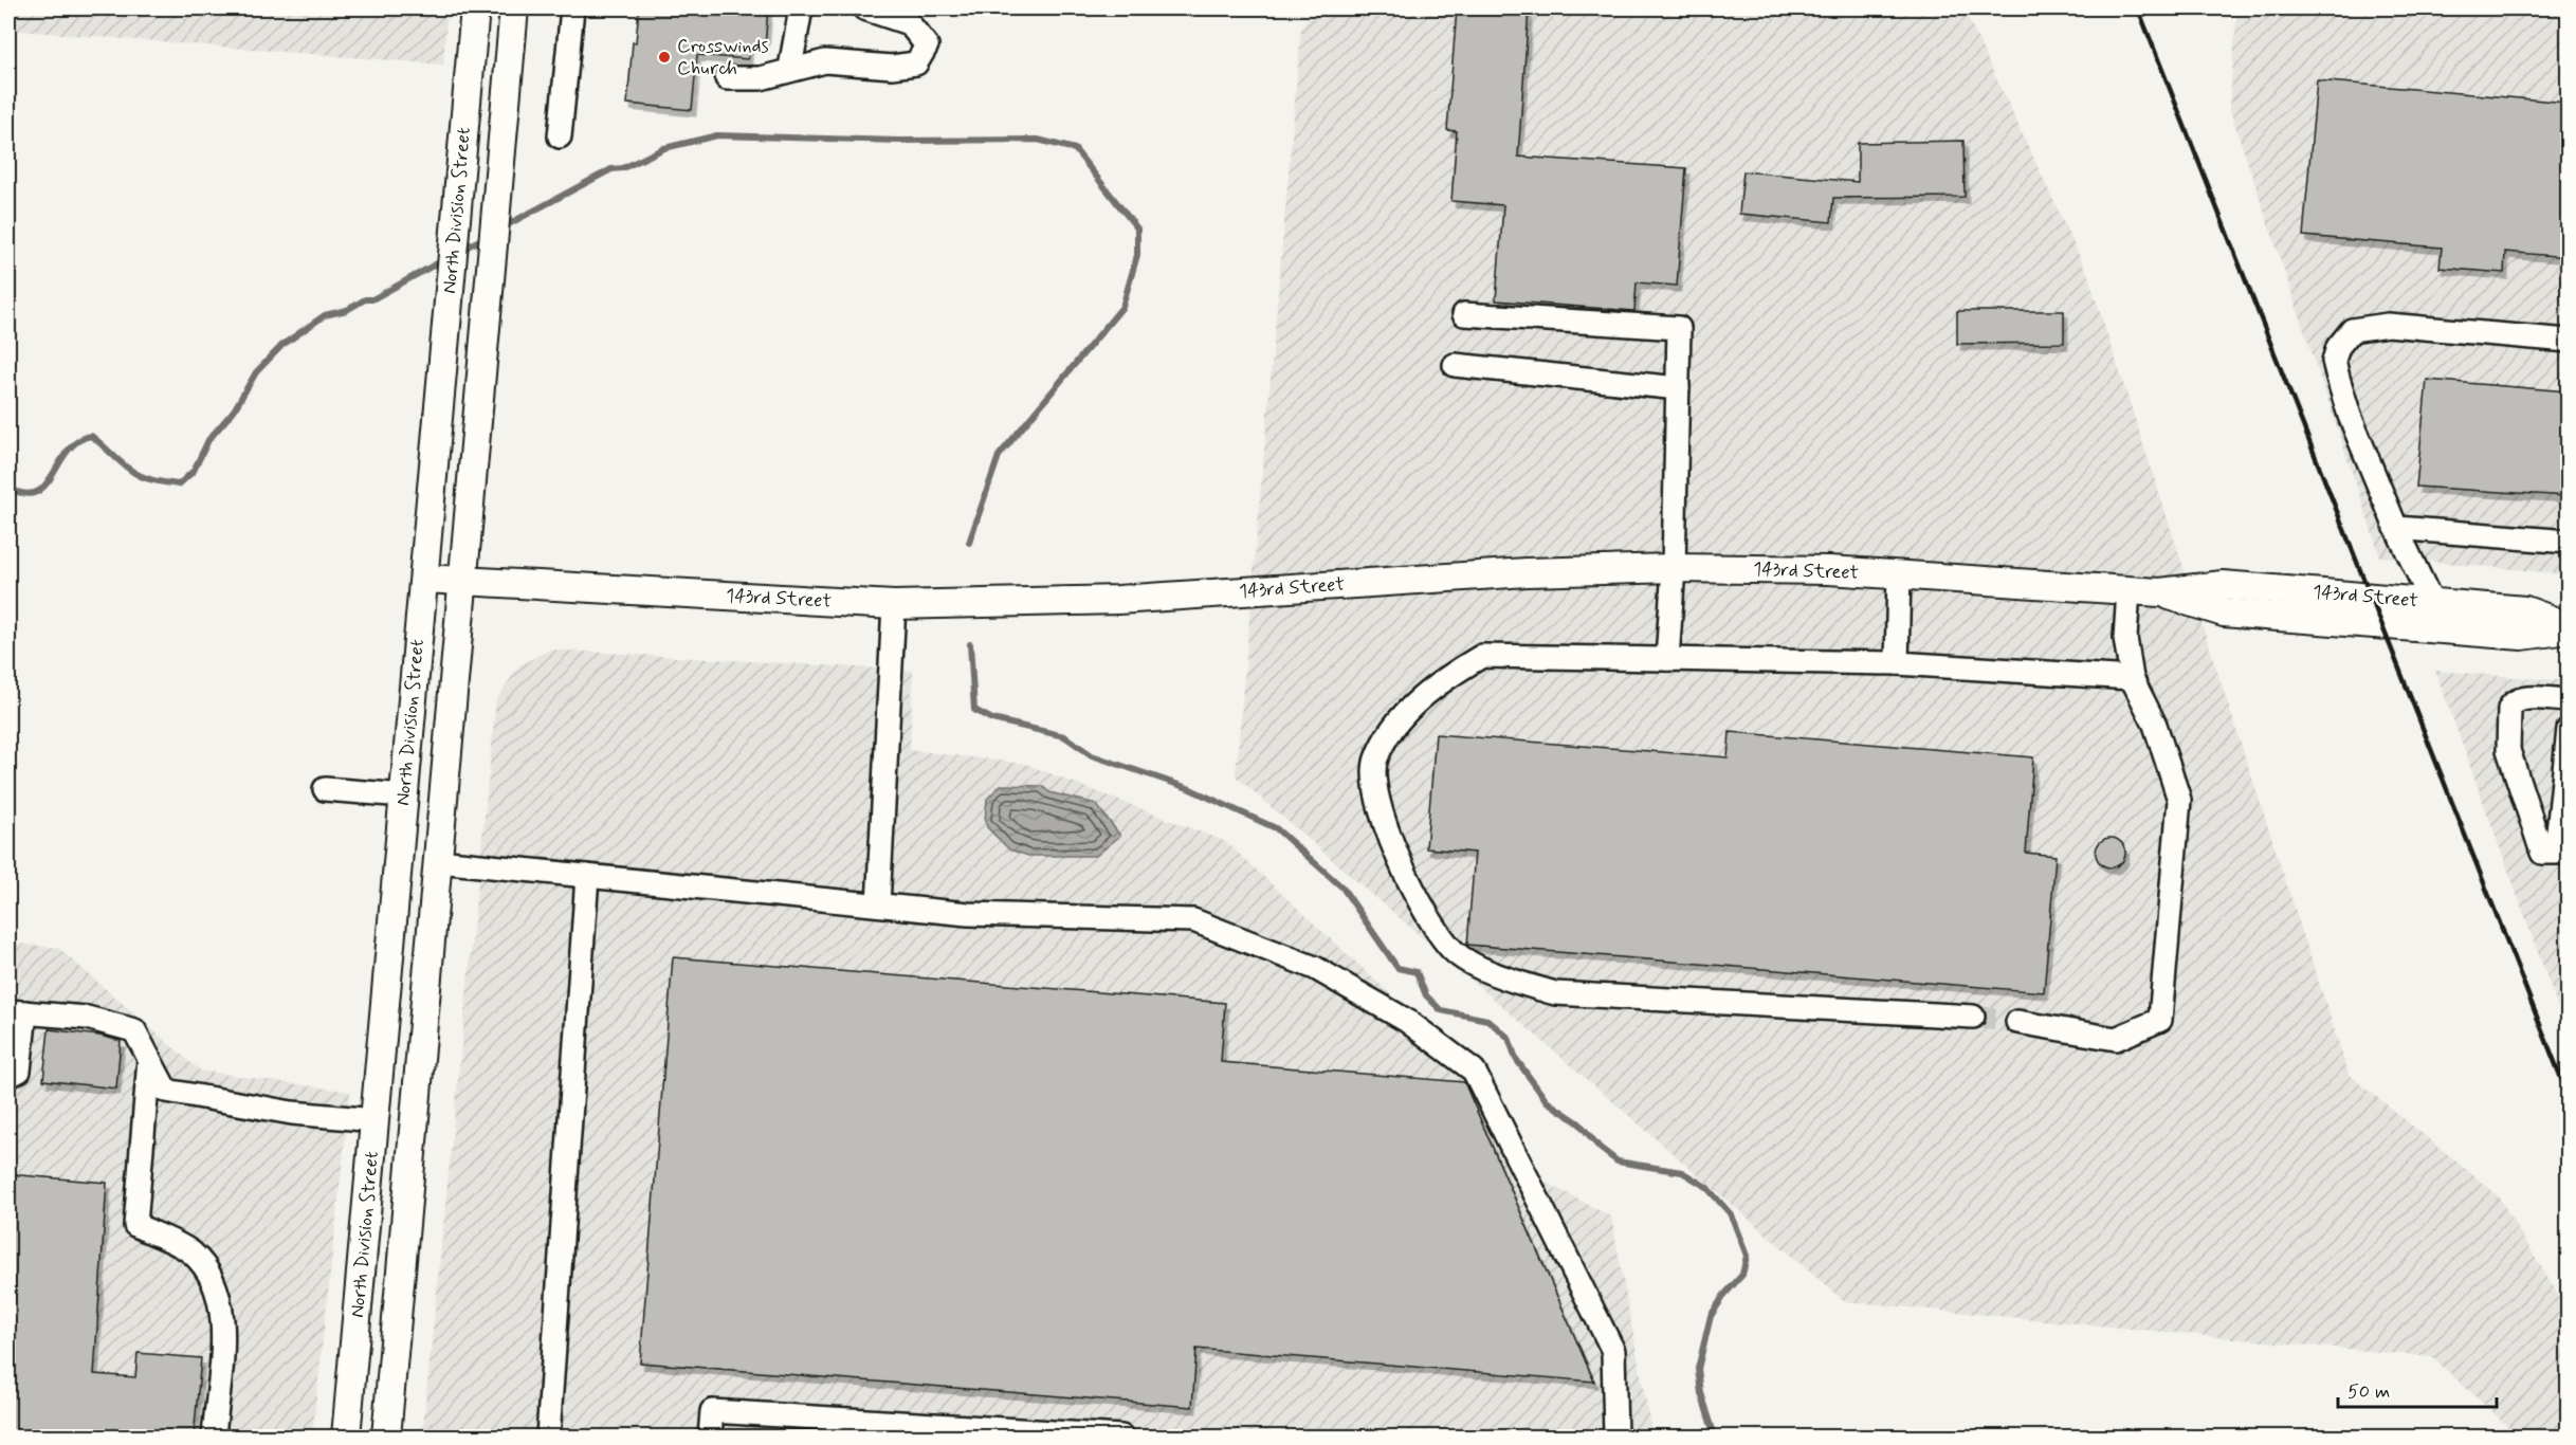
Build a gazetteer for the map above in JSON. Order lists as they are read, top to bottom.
{
  "streets": {
    "main road": ["North Division Street", "143rd Street"]
  },
  "crossings": [
    ["North Division Street", "143rd Street"]
  ],
  "places": ["Crosswinds Church"],
  "scale_bar": "50 m"
}
